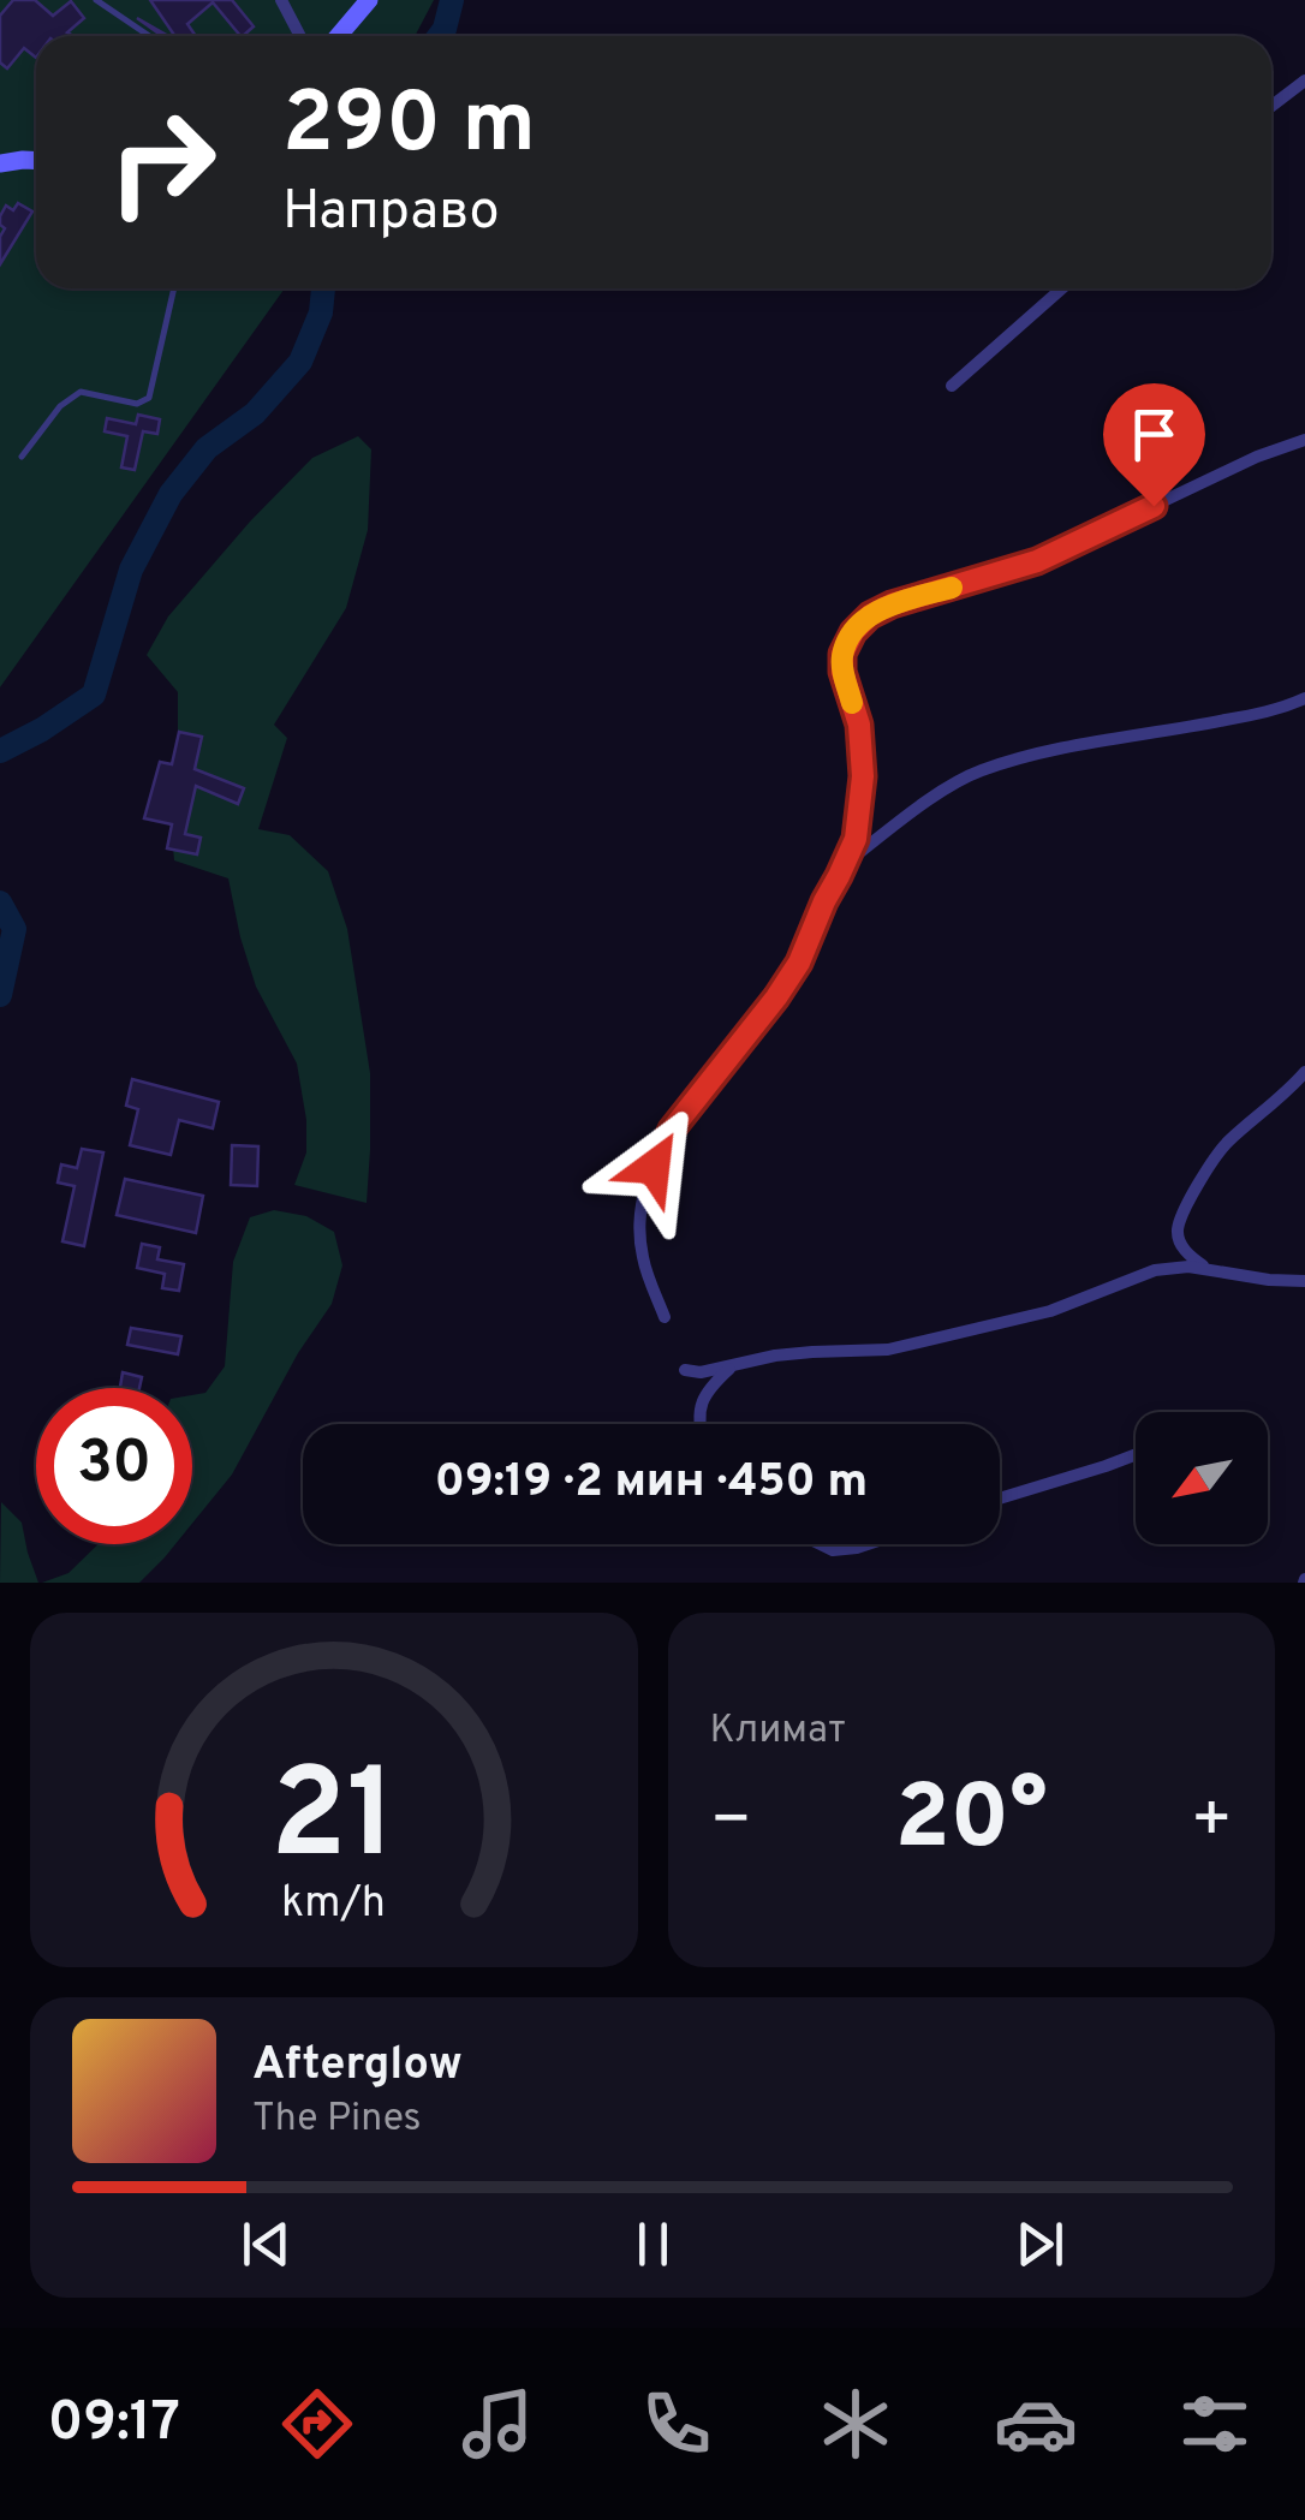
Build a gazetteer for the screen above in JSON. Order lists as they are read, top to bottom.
{
  "north": "bottom left",
  "page": {
    "turn": ["290 m", "Направо"],
    "limit": "30",
    "trip": "09:19 · 2 мин · 450 m",
    "tile": "Климат",
    "heat": ["−", "20°", "+"],
    "song": ["Afterglow", "The Pines"],
    "tabs": "09:17",
    "gauge": ["21", "km/h"]
  }
}
